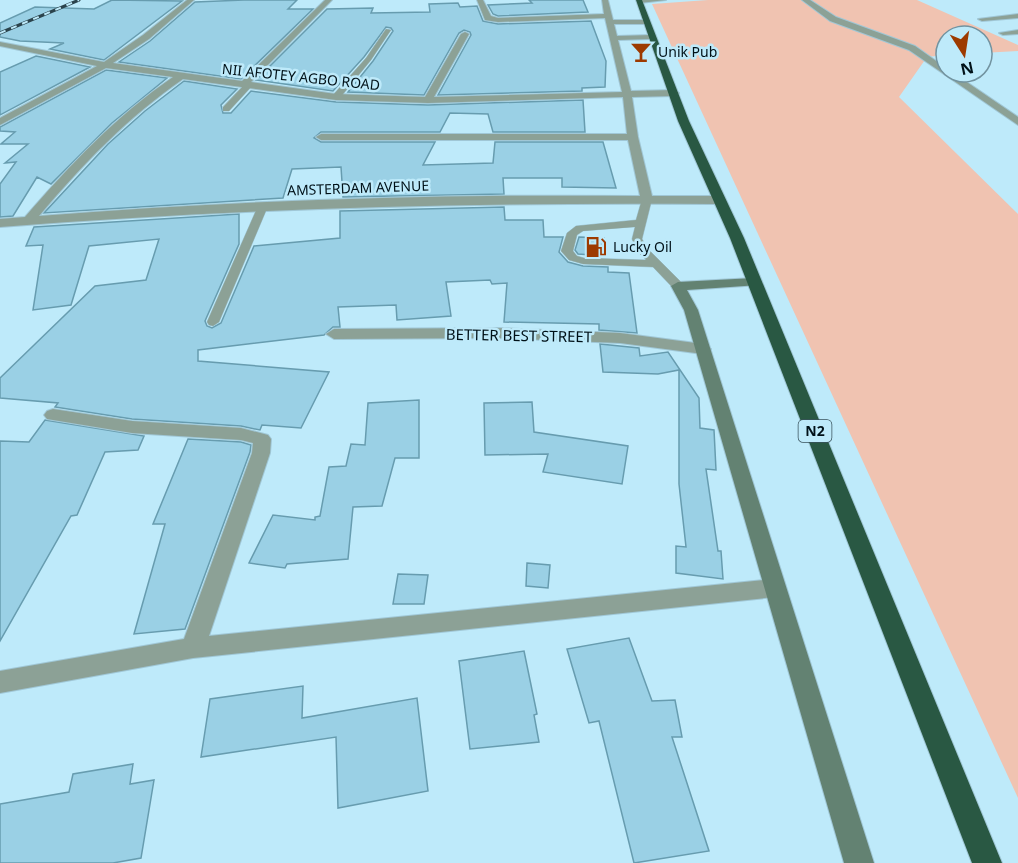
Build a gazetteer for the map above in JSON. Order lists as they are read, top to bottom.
{
  "streets": {
    "highway": ["N2"],
    "street": ["NII AFOTEY AGBO ROAD", "AMSTERDAM AVENUE", "BETTER BEST STREET"]
  },
  "crossings": [
    ["NII AFOTEY AGBO ROAD", "N2"],
    ["AMSTERDAM AVENUE", "N2"]
  ],
  "places": {
    "bar": ["Unik Pub"],
    "fuel station": ["Lucky Oil"]
  },
  "north": "bottom"
}
